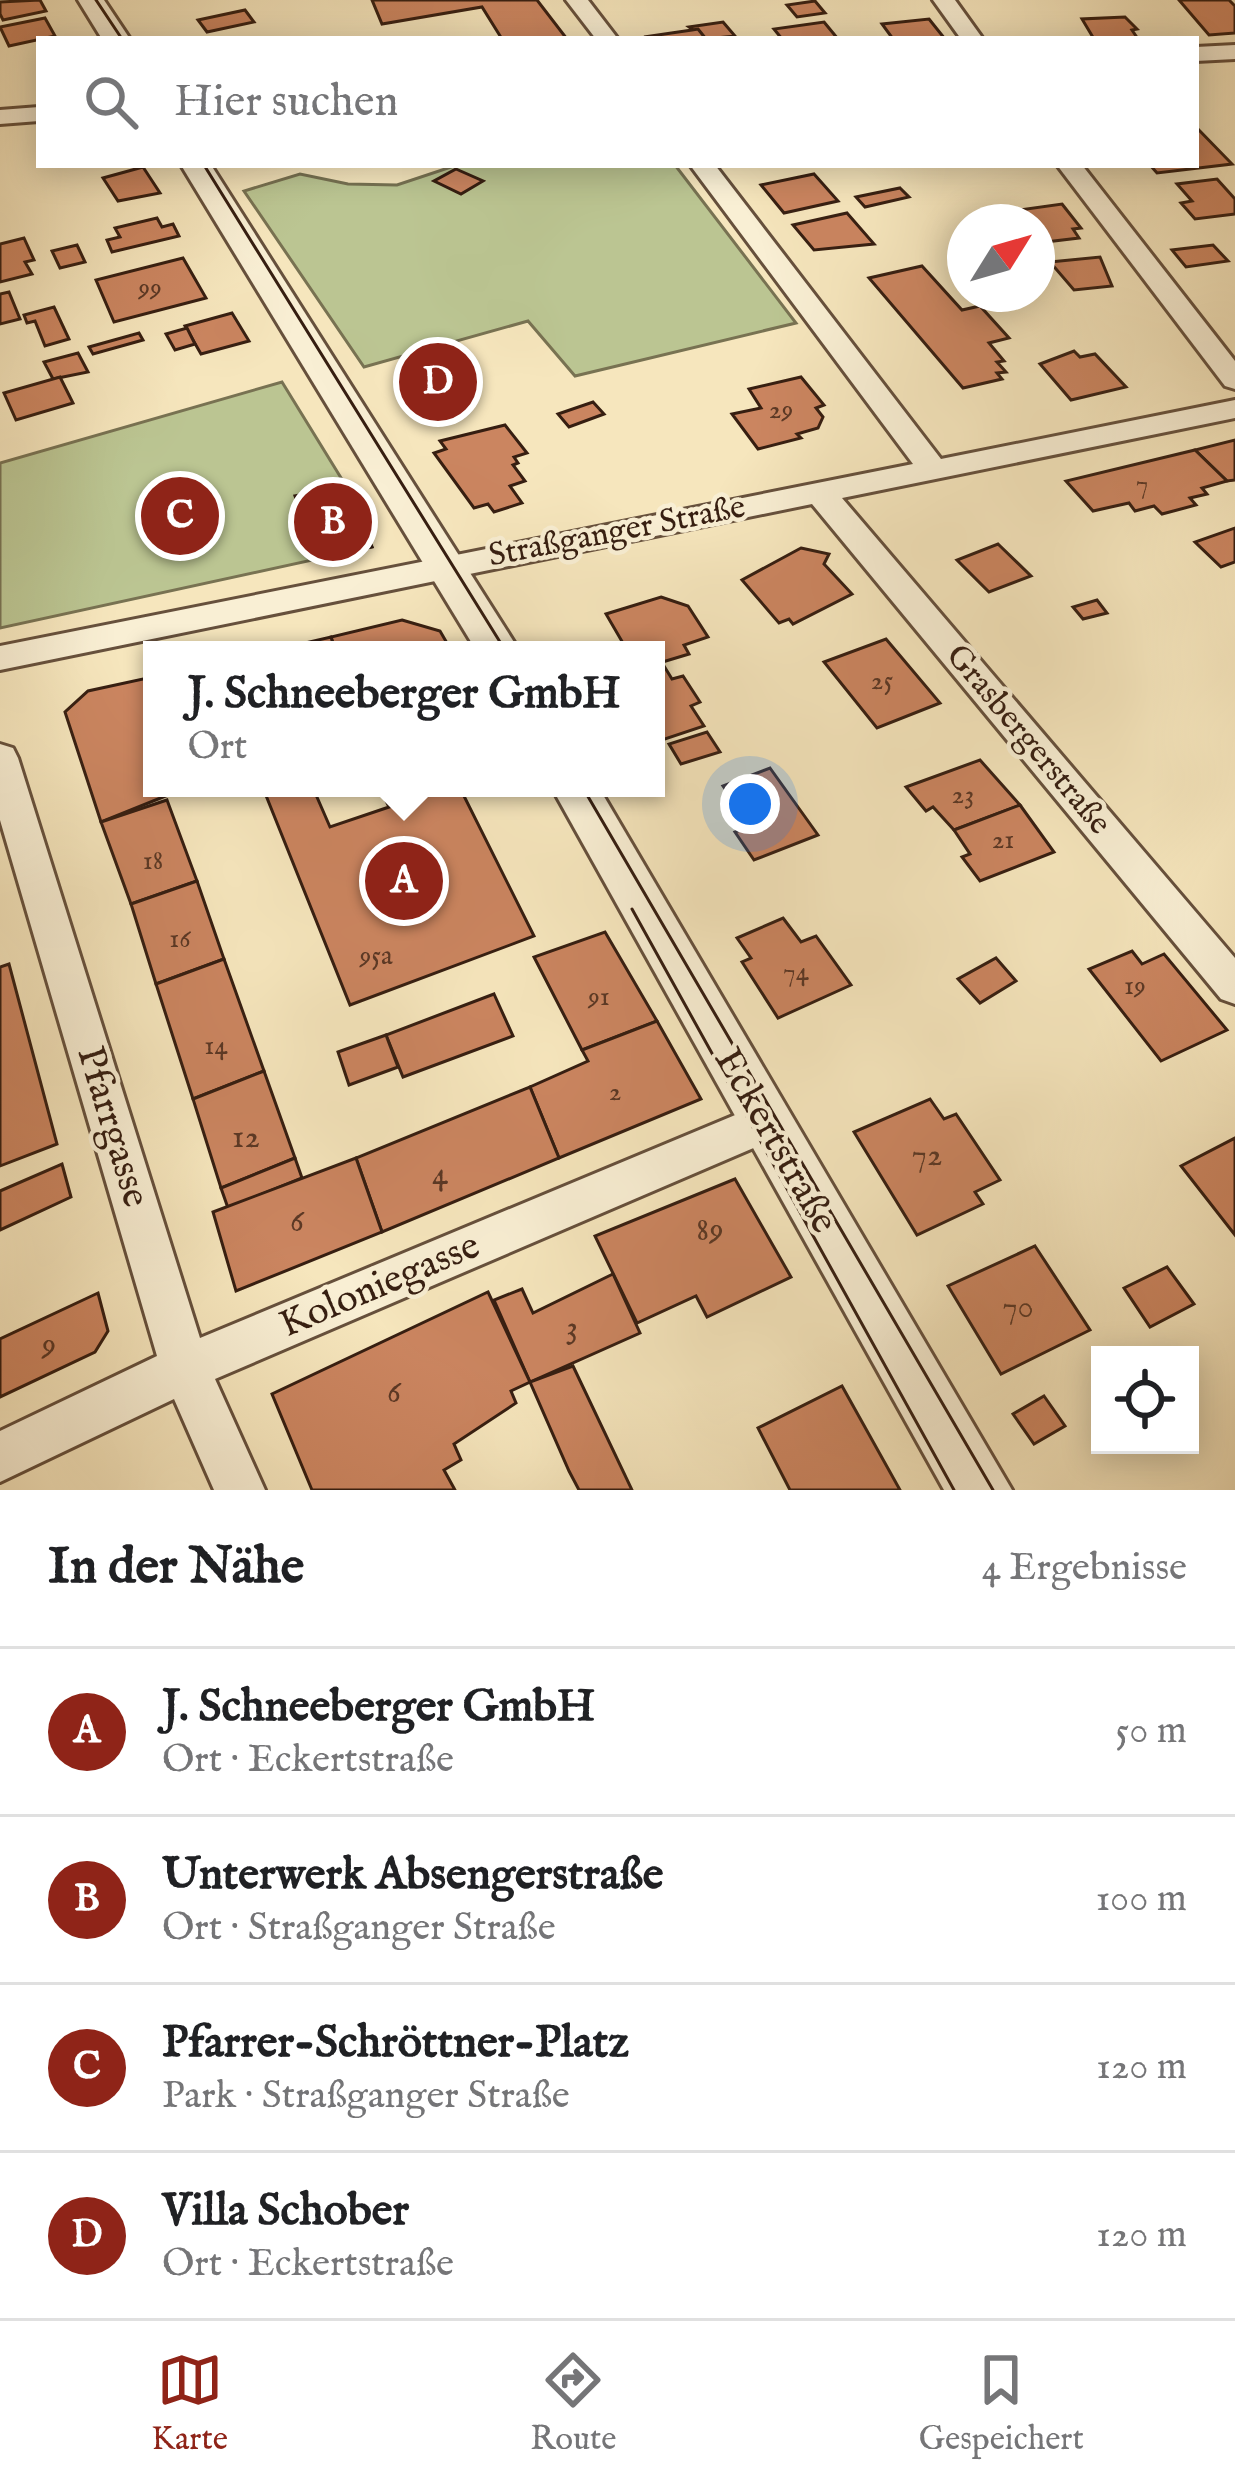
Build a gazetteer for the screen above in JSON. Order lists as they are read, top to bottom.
{
  "streets": {
    "street": [
      "Straßganger Straße",
      "Grasbergerstraße",
      "Pfarrgasse",
      "Eckertstraße",
      "Koloniegasse"
    ]
  },
  "crossings": [
    ["Straßganger Straße", "Grasbergerstraße"],
    ["Pfarrgasse", "Koloniegasse"],
    ["Eckertstraße", "Koloniegasse"]
  ],
  "house_numbers": [
    "99",
    "29",
    "7",
    "25",
    "23",
    "21",
    "18",
    "16",
    "95a",
    "74",
    "19",
    "91",
    "14",
    "2",
    "12",
    "72",
    "4",
    "6",
    "89",
    "70",
    "3",
    "9",
    "6"
  ],
  "north": "top right",
  "page": {
    "search": "Hier suchen",
    "pins": [
      "D",
      "C",
      "B",
      "A"
    ],
    "popup": ["J. Schneeberger GmbH", "Ort"],
    "heading": ["In der Nähe", "4 Ergebnisse"],
    "list": [
      {
        "mark": "A",
        "name": "J. Schneeberger GmbH",
        "note": "Ort · Eckertstraße",
        "value": "50 m"
      },
      {
        "mark": "B",
        "name": "Unterwerk Absengerstraße",
        "note": "Ort · Straßganger Straße",
        "value": "100 m"
      },
      {
        "mark": "C",
        "name": "Pfarrer-Schröttner-Platz",
        "note": "Park · Straßganger Straße",
        "value": "120 m"
      },
      {
        "mark": "D",
        "name": "Villa Schober",
        "note": "Ort · Eckertstraße",
        "value": "120 m"
      }
    ],
    "nav": ["Karte", "Route", "Gespeichert"]
  }
}
